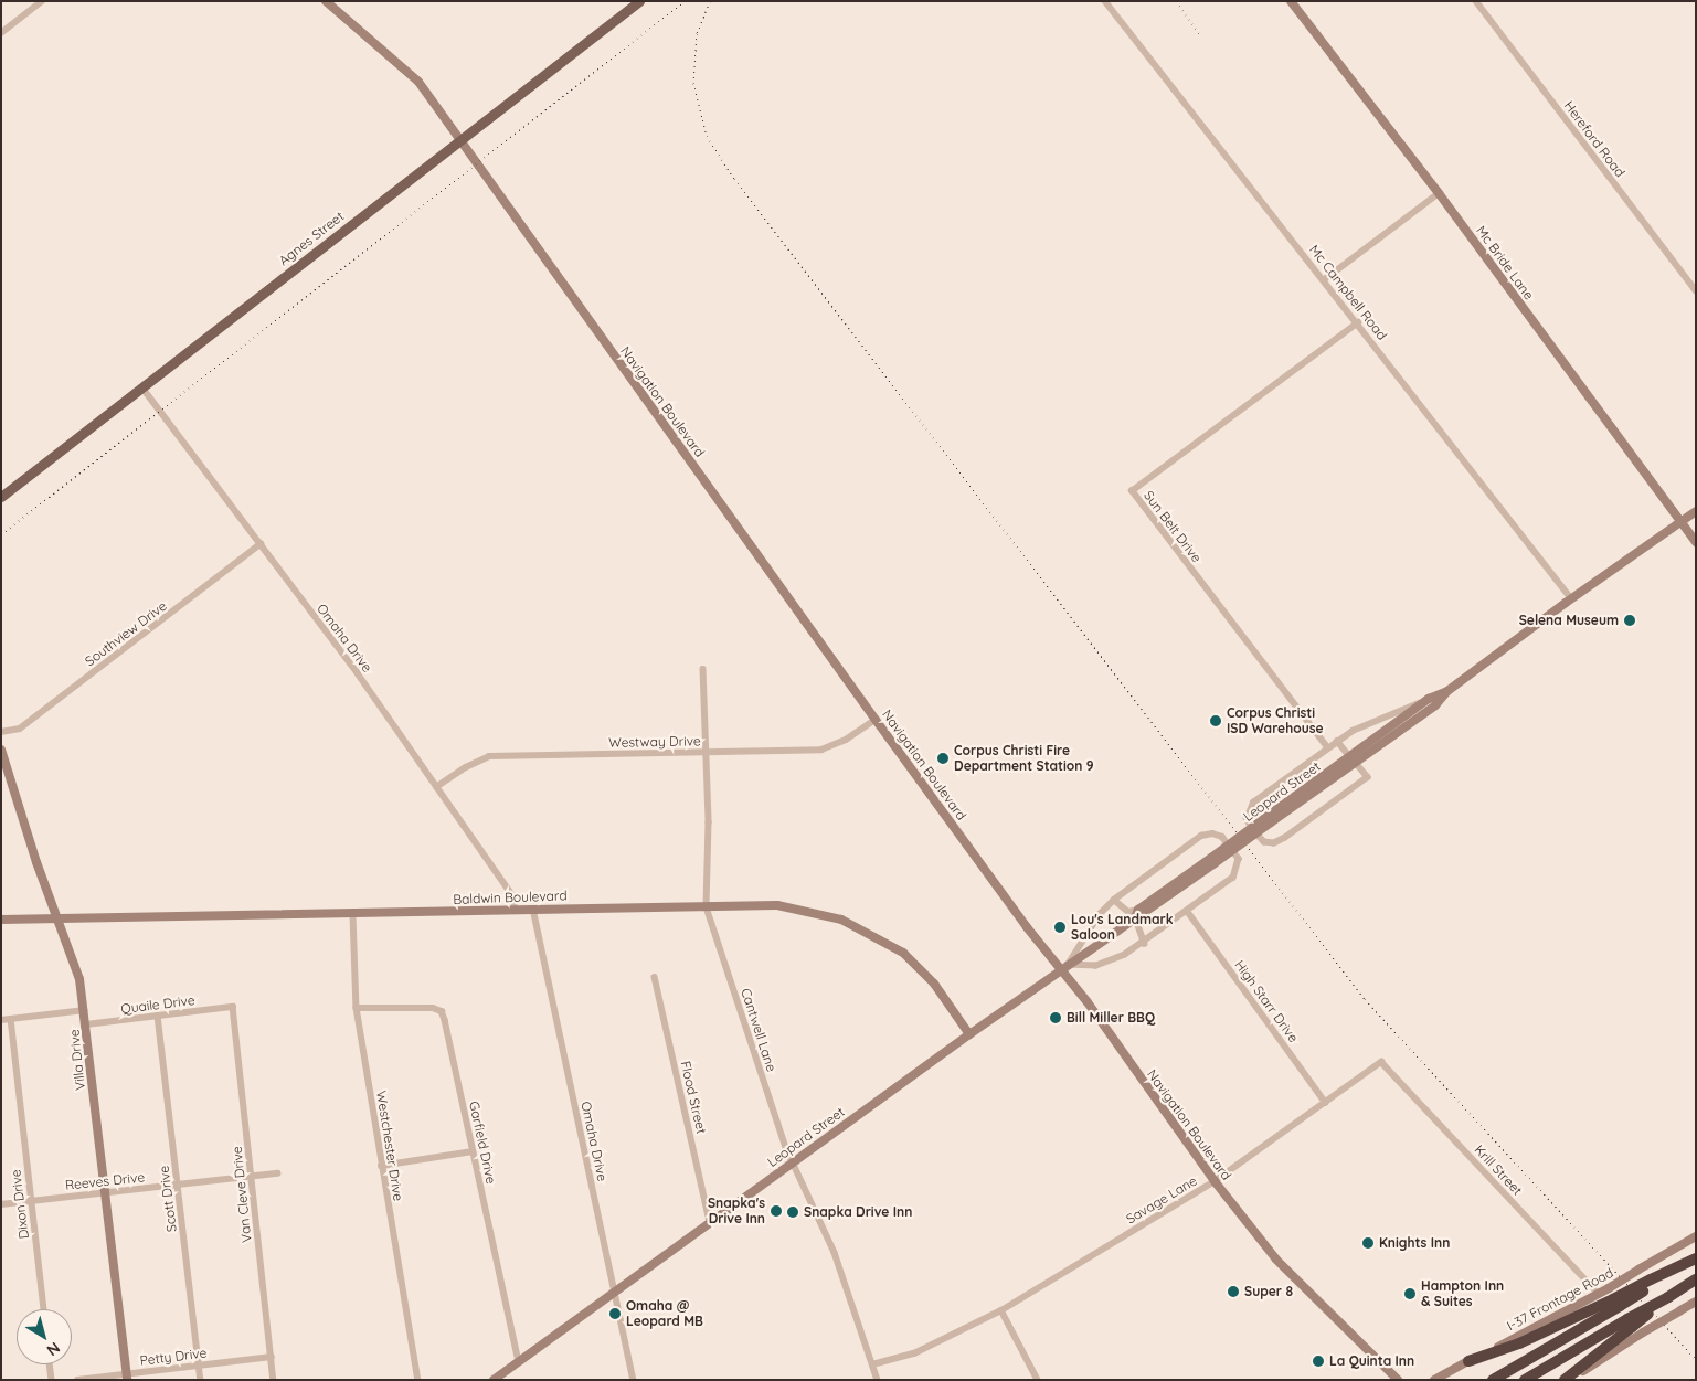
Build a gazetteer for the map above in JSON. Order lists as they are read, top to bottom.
{
  "streets": {
    "main road": [
      "Agnes Street",
      "Mc Bride Lane",
      "Navigation Boulevard",
      "Leopard Street",
      "Baldwin Boulevard",
      "Villa Drive",
      "I-37 Frontage Road"
    ],
    "street": [
      "Hereford Road",
      "Mc Campbell Road",
      "Sun Belt Drive",
      "Southview Drive",
      "Omaha Drive",
      "Westway Drive",
      "High Starr Drive",
      "Quaile Drive",
      "Cantwell Lane",
      "Flood Street",
      "Garfield Drive",
      "Westchester Drive",
      "Krill Street",
      "Reeves Drive",
      "Van Cleve Drive",
      "Scott Drive",
      "Savage Lane",
      "Dixon Drive",
      "Petty Drive"
    ]
  },
  "crossings": [
    ["Agnes Street", "Navigation Boulevard"],
    ["Agnes Street", "Omaha Drive"],
    ["Mc Bride Lane", "Leopard Street"],
    ["Mc Campbell Road", "Sun Belt Drive"],
    ["Mc Campbell Road", "Leopard Street"],
    ["Navigation Boulevard", "Westway Drive"],
    ["Navigation Boulevard", "Leopard Street"],
    ["Navigation Boulevard", "Savage Lane"],
    ["Southview Drive", "Omaha Drive"],
    ["Omaha Drive", "Westway Drive"],
    ["Omaha Drive", "Leopard Street"],
    ["Omaha Drive", "Baldwin Boulevard"],
    ["Westway Drive", "Cantwell Lane"],
    ["Leopard Street", "Baldwin Boulevard"],
    ["Leopard Street", "Cantwell Lane"],
    ["Leopard Street", "Flood Street"],
    ["Leopard Street", "Garfield Drive"],
    ["Baldwin Boulevard", "Cantwell Lane"],
    ["Baldwin Boulevard", "Villa Drive"],
    ["Baldwin Boulevard", "Westchester Drive"],
    ["High Starr Drive", "Savage Lane"],
    ["Quaile Drive", "Villa Drive"],
    ["Quaile Drive", "Van Cleve Drive"],
    ["Quaile Drive", "Scott Drive"],
    ["Cantwell Lane", "Savage Lane"],
    ["Villa Drive", "Reeves Drive"],
    ["Villa Drive", "Petty Drive"],
    ["Garfield Drive", "Westchester Drive"],
    ["Krill Street", "Savage Lane"],
    ["Krill Street", "I-37 Frontage Road"],
    ["Reeves Drive", "Van Cleve Drive"],
    ["Reeves Drive", "Scott Drive"],
    ["Reeves Drive", "Dixon Drive"],
    ["Van Cleve Drive", "Petty Drive"],
    ["Scott Drive", "Petty Drive"]
  ],
  "places": [
    "Selena Museum",
    "Corpus Christi ISD Warehouse",
    "Corpus Christi Fire Department Station 9",
    "Lou's Landmark Saloon",
    "Bill Miller BBQ",
    "Snapka's Drive Inn",
    "Snapka Drive Inn",
    "Knights Inn",
    "Super 8",
    "Hampton Inn & Suites",
    "Omaha @ Leopard MB",
    "La Quinta Inn"
  ],
  "north": "bottom right"
}
